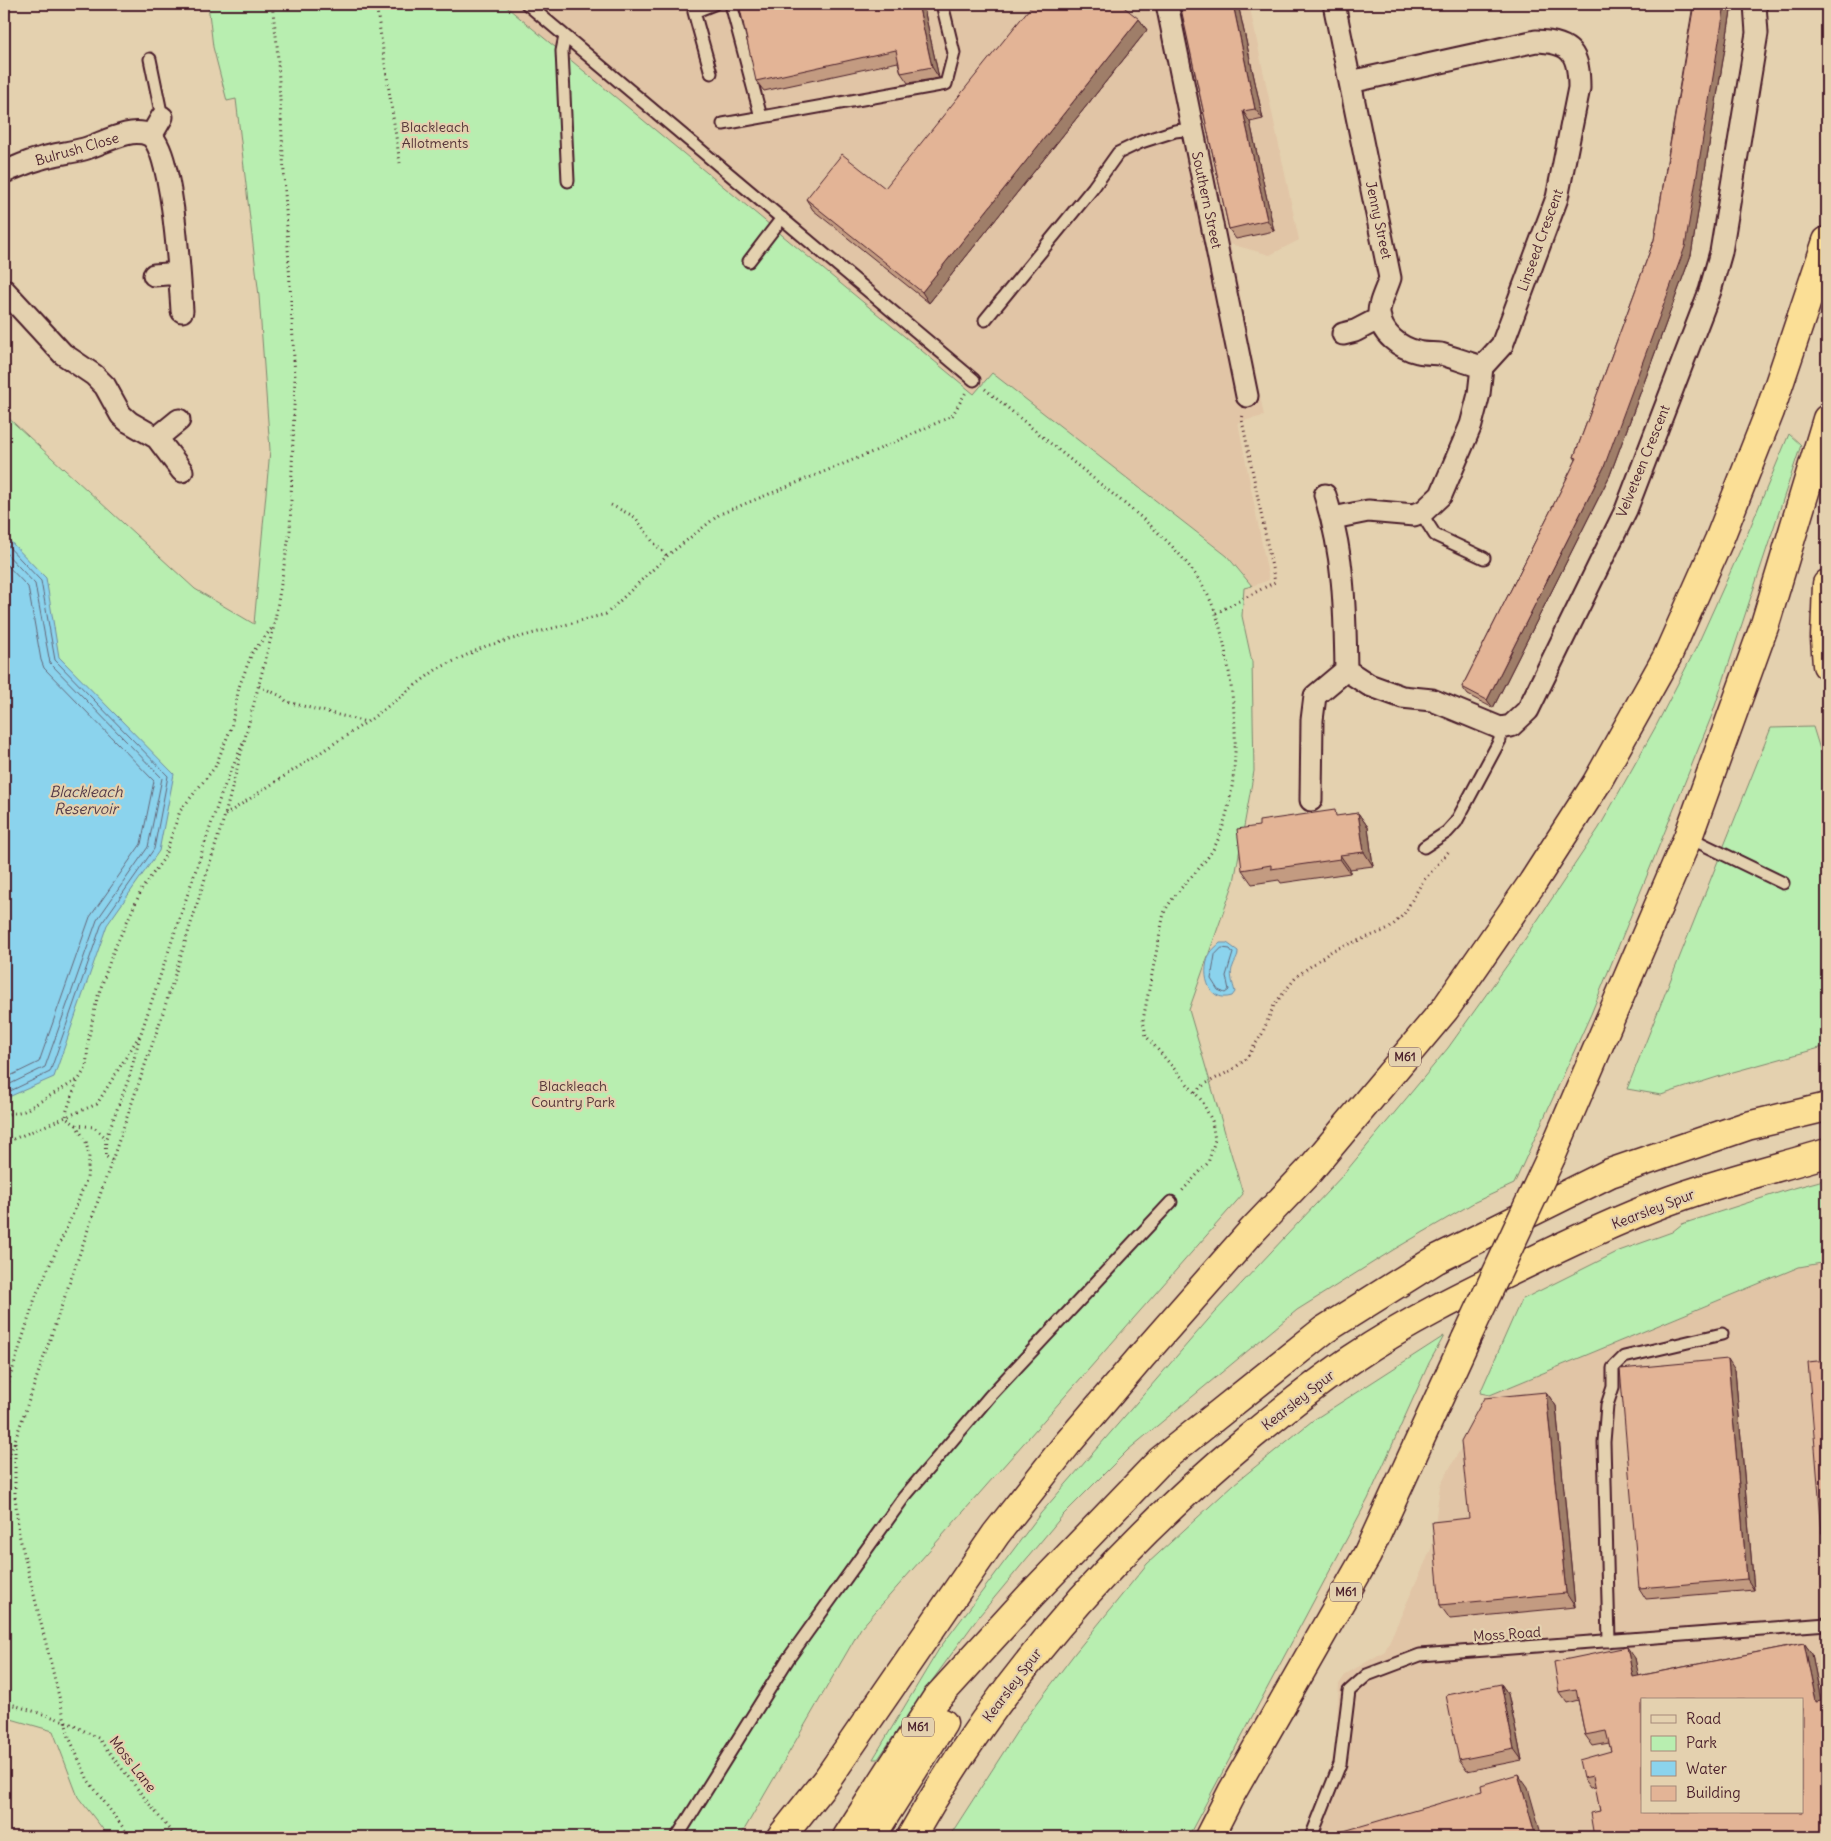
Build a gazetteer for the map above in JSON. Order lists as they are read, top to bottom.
{
  "streets": {
    "highway": ["M61", "Kearsley Spur"],
    "street": [
      "Bulrush Close",
      "Southern Street",
      "Jenny Street",
      "Linseed Crescent",
      "Velveteen Crescent"
    ],
    "lane": ["Moss Road"],
    "path": ["Moss Lane"]
  },
  "crossings": [
    ["Jenny Street", "Linseed Crescent"]
  ],
  "water": ["Blackleach Reservoir"],
  "parks": ["Blackleach Allotments", "Blackleach Country Park"],
  "legend": [
    "Road",
    "Park",
    "Water",
    "Building"
  ]
}
